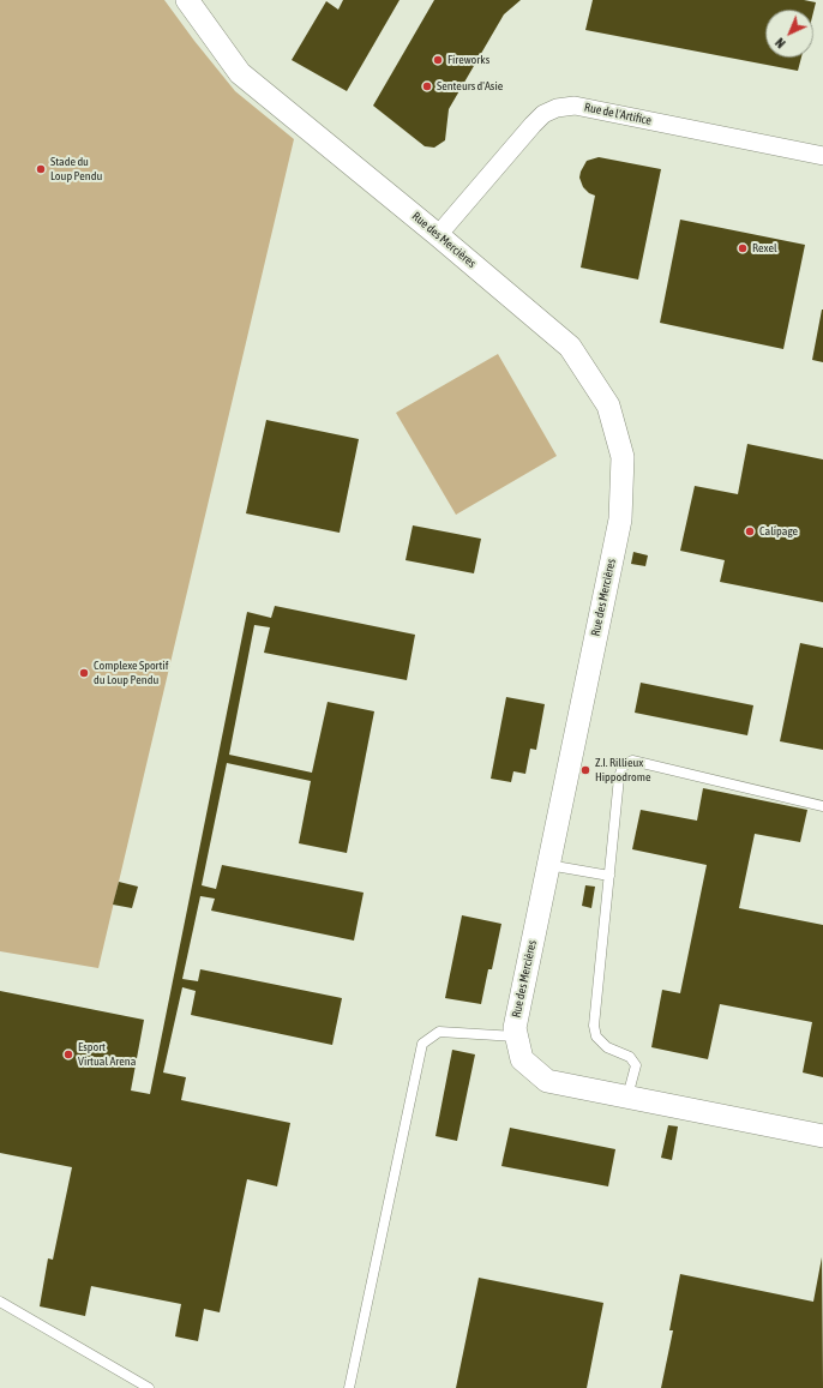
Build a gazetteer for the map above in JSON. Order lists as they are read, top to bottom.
{
  "streets": {
    "street": ["Rue de l'Artifice", "Rue des Mercières"]
  },
  "crossings": [
    ["Rue de l'Artifice", "Rue des Mercières"]
  ],
  "places": [
    "Fireworks",
    "Senteurs d'Asie",
    "Stade du Loup Pendu",
    "Rexel",
    "Calipage",
    "Complexe Sportif du Loup Pendu",
    "Z.I. Rillieux Hippodrome",
    "Esport Virtual Arena"
  ],
  "north": "bottom left"
}
